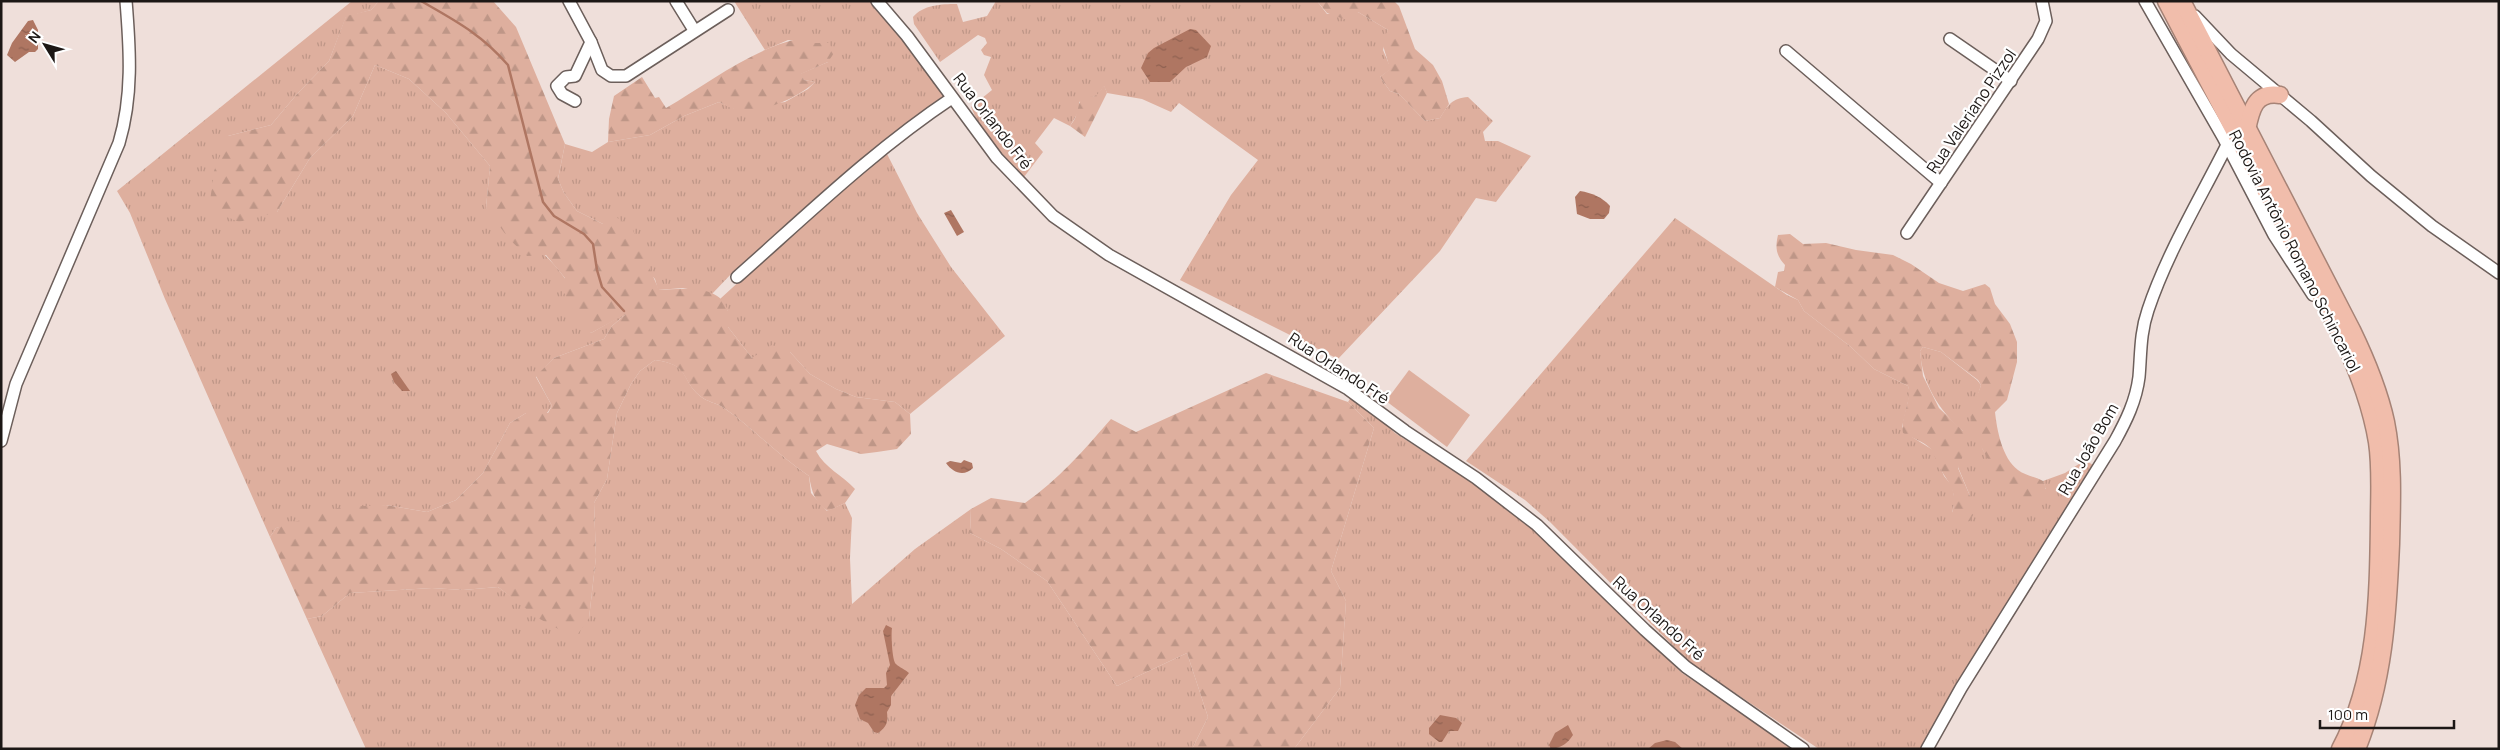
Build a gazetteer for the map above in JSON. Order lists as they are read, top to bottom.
{
  "streets": {
    "highway": ["Rodovia Antônio Romano Schincariol"],
    "street": ["Rua Valeriano Pizzol", "Rua Orlando Fré", "Rua João Bom"]
  },
  "scale_bar": "100 m",
  "north": "top left"
}
